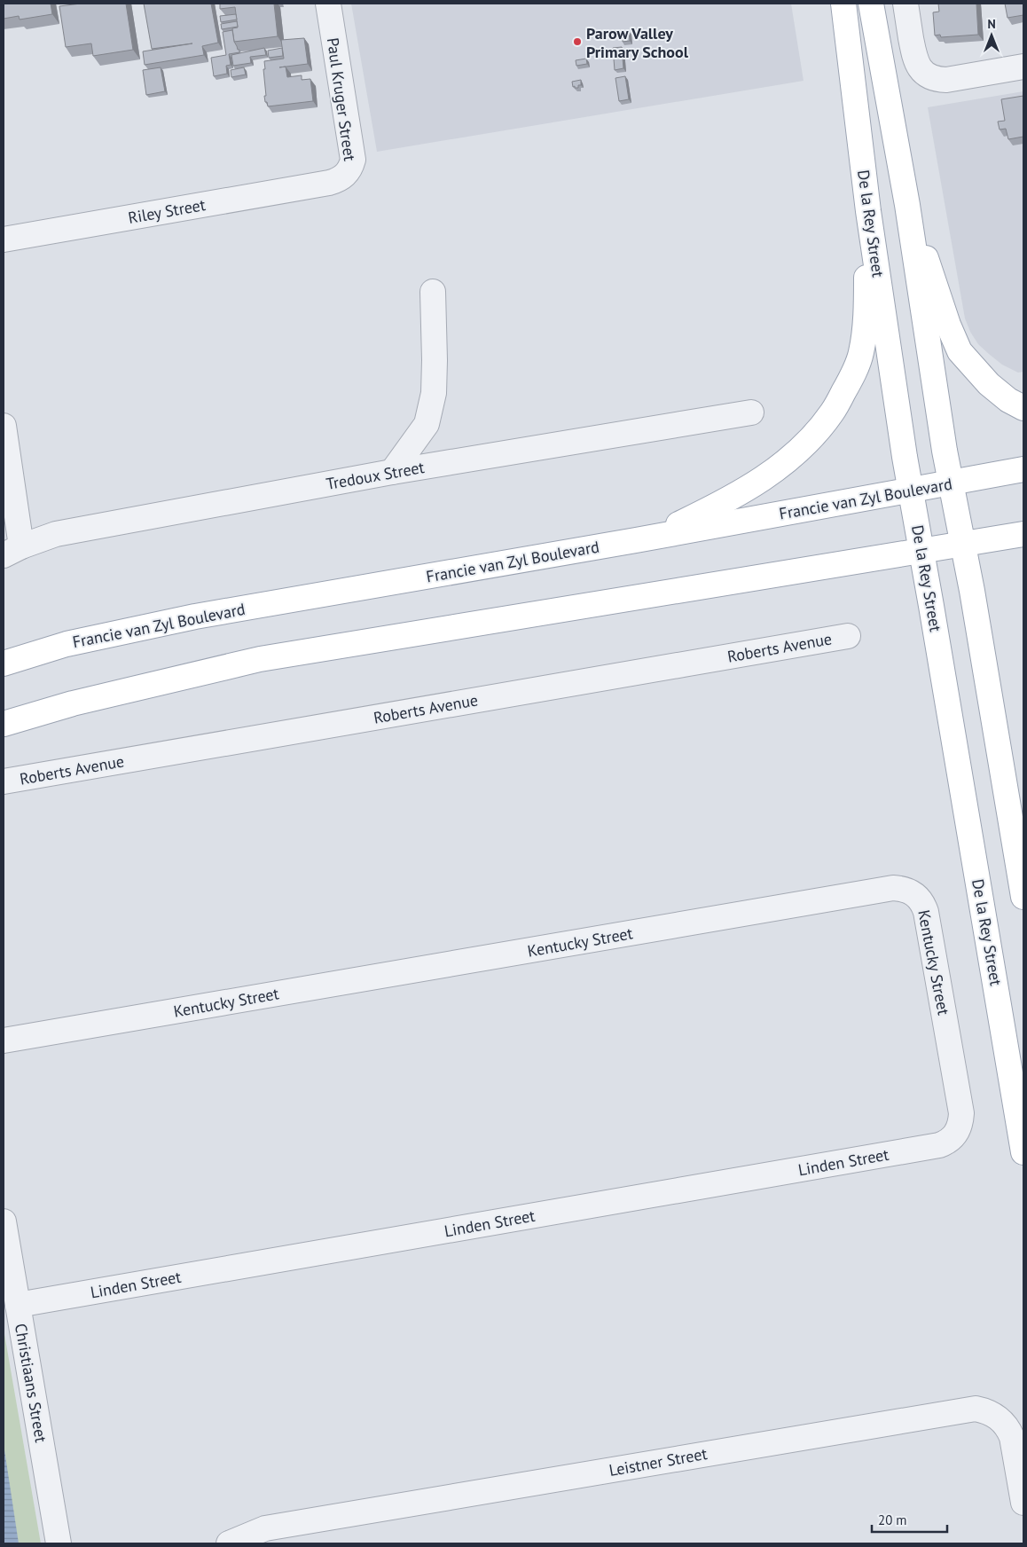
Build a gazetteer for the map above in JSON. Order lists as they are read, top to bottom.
{
  "streets": {
    "main road": ["De la Rey Street", "Francie van Zyl Boulevard"],
    "street": [
      "Paul Kruger Street",
      "Riley Street",
      "Tredoux Street",
      "Roberts Avenue",
      "Kentucky Street",
      "Linden Street",
      "Christiaans Street",
      "Leistner Street"
    ]
  },
  "crossings": [
    ["Paul Kruger Street", "Riley Street"],
    ["De la Rey Street", "Francie van Zyl Boulevard"],
    ["Kentucky Street", "Linden Street"],
    ["Linden Street", "Christiaans Street"]
  ],
  "places": ["Parow Valley Primary School"],
  "scale_bar": "20 m",
  "north": "top"
}
